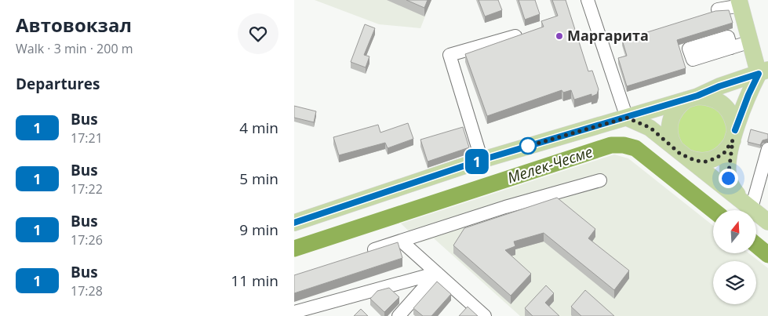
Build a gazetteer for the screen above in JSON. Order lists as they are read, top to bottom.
{
  "water": ["Мелек-Чесме"],
  "places": ["Маргарита"],
  "lines": ["bus line 1"],
  "north": "top",
  "page": {
    "heading": [
      ["Автовокзал", "Walk · 3 min · 200 m"],
      "Departures"
    ],
    "on_map": "1",
    "list": [
      {
        "mark": "1",
        "name": "Bus",
        "note": "17:21",
        "value": "4 min"
      },
      {
        "mark": "1",
        "name": "Bus",
        "note": "17:22",
        "value": "5 min"
      },
      {
        "mark": "1",
        "name": "Bus",
        "note": "17:26",
        "value": "9 min"
      },
      {
        "mark": "1",
        "name": "Bus",
        "note": "17:28",
        "value": "11 min"
      }
    ]
  }
}
